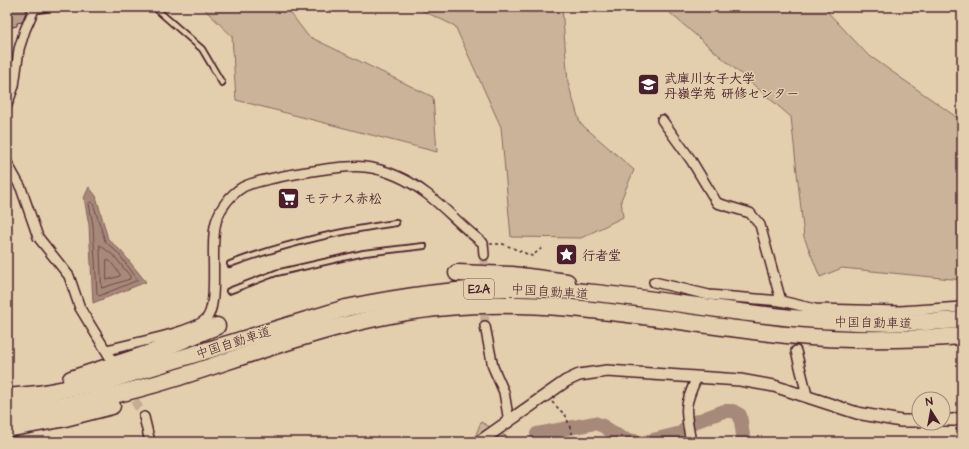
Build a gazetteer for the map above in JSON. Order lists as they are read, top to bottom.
{
  "streets": {
    "highway": ["E2A", "中国自動車道"]
  },
  "places": {
    "school or university": ["武庫川女子大学 丹嶺学苑 研修センター"],
    "supermarket": ["モテナス赤松"],
    "place": ["行者堂"]
  },
  "north": "top"
}
